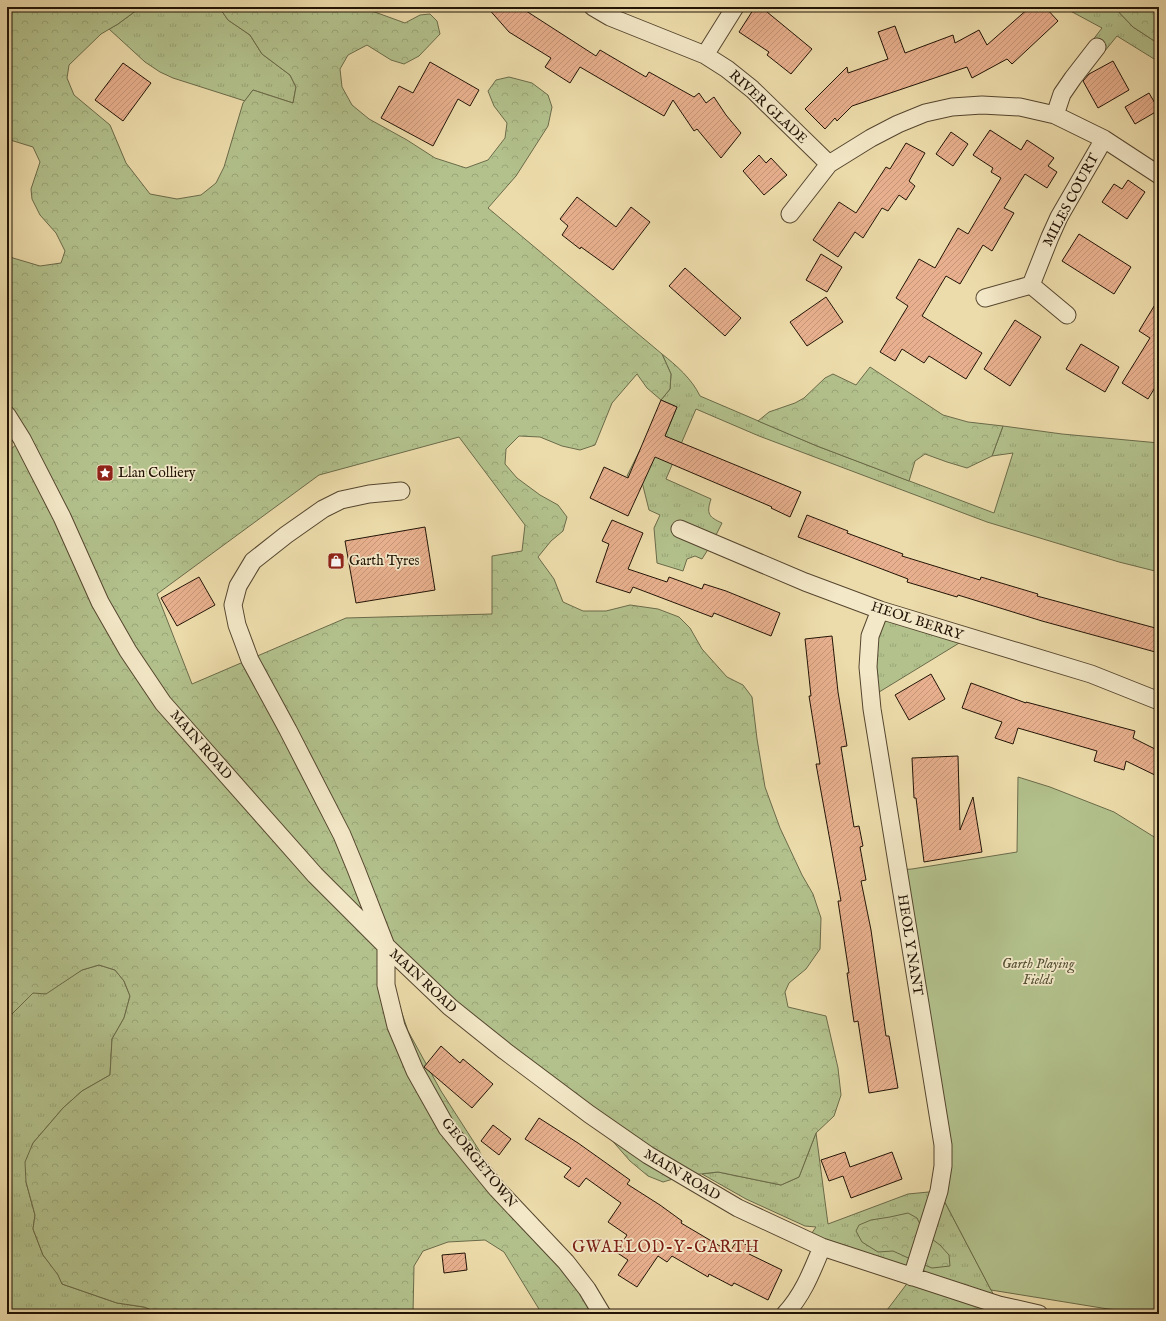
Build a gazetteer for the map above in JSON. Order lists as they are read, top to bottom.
{
  "streets": {
    "street": [
      "RIVER GLADE",
      "MILES COURT",
      "HEOL BERRY",
      "MAIN ROAD",
      "HEOL Y NANT",
      "GEORGETOWN"
    ]
  },
  "crossings": [
    ["HEOL BERRY", "HEOL Y NANT"],
    ["MAIN ROAD", "HEOL Y NANT"],
    ["MAIN ROAD", "GEORGETOWN"]
  ],
  "districts": ["GWAELOD-Y-GARTH"],
  "parks": ["Garth Playing Fields"],
  "places": {
    "place": ["Llan Colliery"],
    "shop": ["Garth Tyres"]
  }
}
